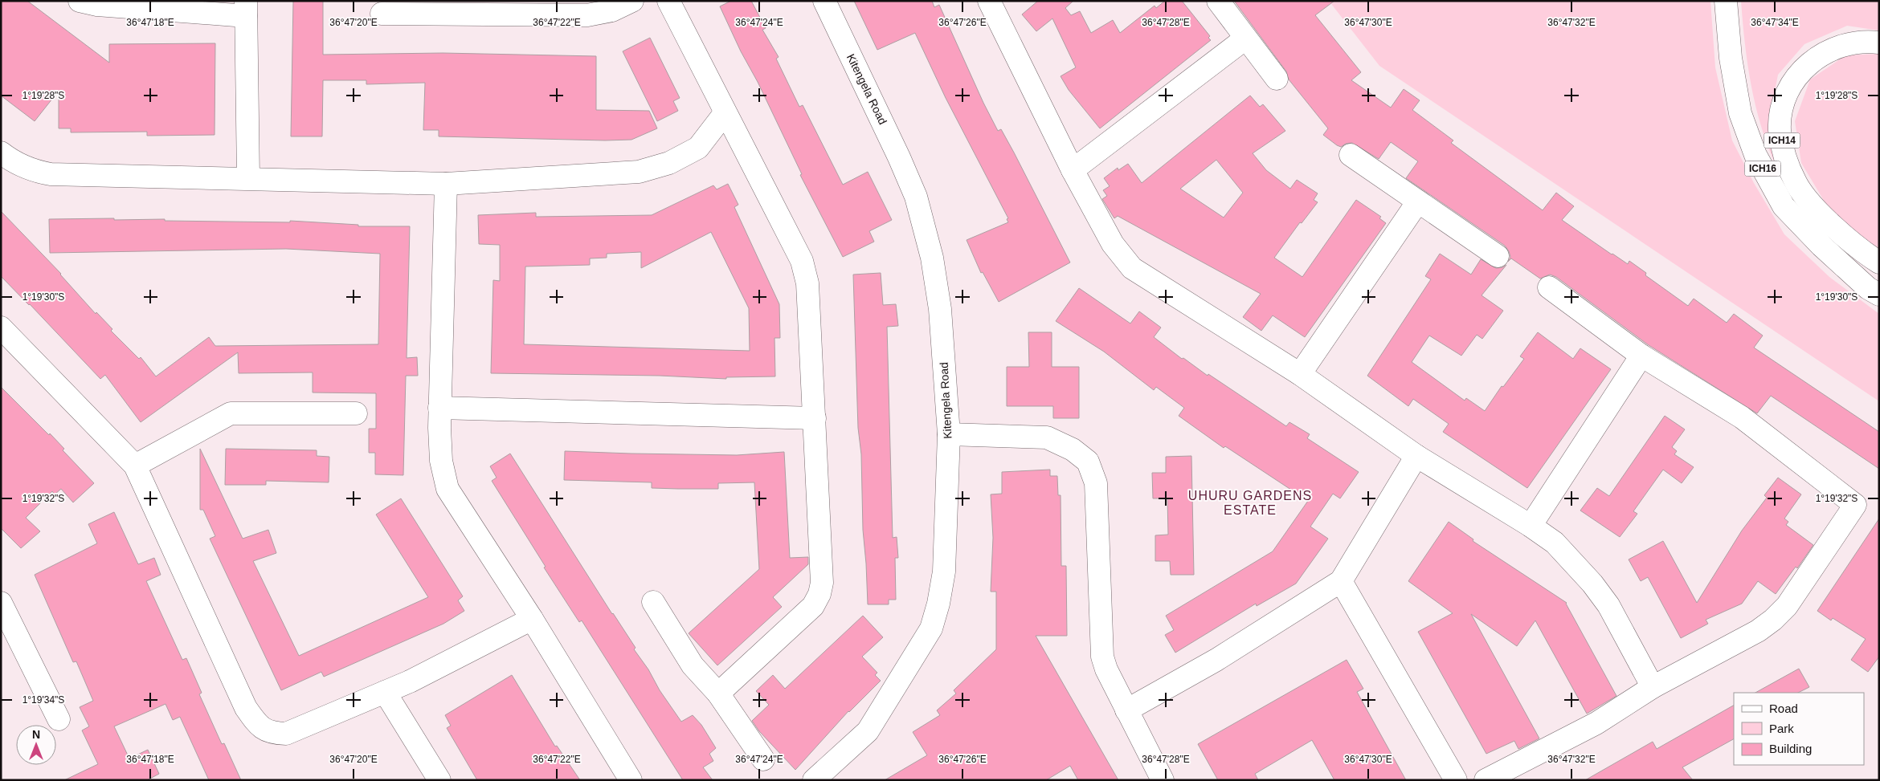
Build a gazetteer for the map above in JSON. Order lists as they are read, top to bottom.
{
  "streets": {
    "main road": ["Kitengela Road", "ICH14", "ICH16"]
  },
  "districts": ["UHURU GARDENS ESTATE"],
  "legend": ["Road", "Park", "Building"],
  "north": "top",
  "coordinates": [
    "36°47'18\"E",
    "36°47'20\"E",
    "36°47'22\"E",
    "36°47'24\"E",
    "36°47'26\"E",
    "36°47'28\"E",
    "36°47'30\"E",
    "36°47'32\"E",
    "36°47'34\"E",
    "1°19'28\"S",
    "1°19'30\"S",
    "1°19'32\"S",
    "1°19'34\"S"
  ]
}
